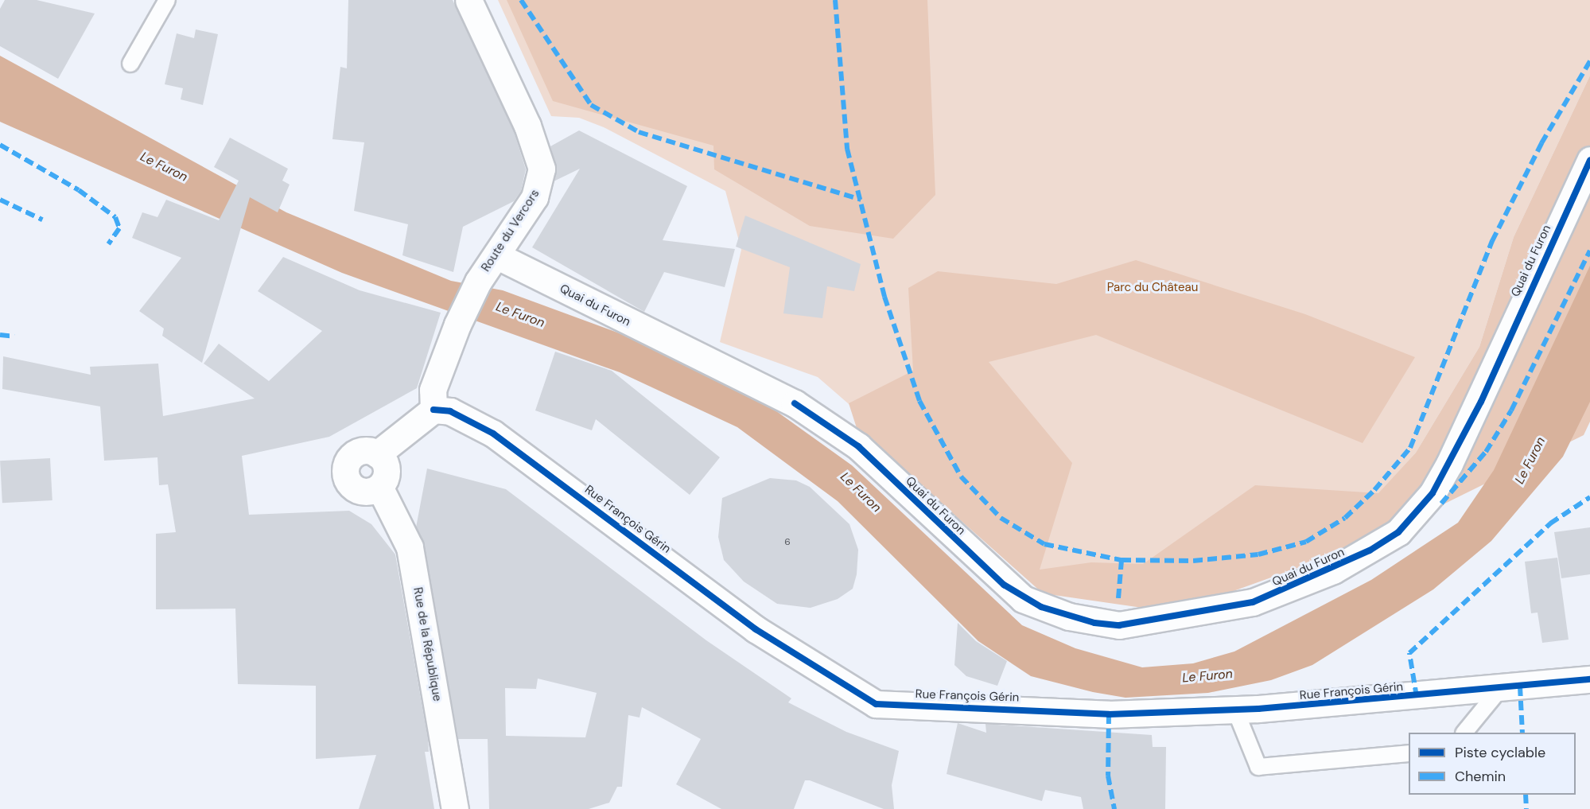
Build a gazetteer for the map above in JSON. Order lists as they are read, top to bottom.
{
  "streets": {
    "street": [
      "Route du Vercors",
      "Quai du Furon",
      "Rue François Gérin",
      "Rue de la République"
    ]
  },
  "crossings": [
    ["Route du Vercors", "Quai du Furon"],
    ["Route du Vercors", "Rue François Gérin"]
  ],
  "water": ["Le Furon"],
  "parks": ["Parc du Château"],
  "house_numbers": ["6"],
  "legend": ["Piste cyclable", "Chemin"]
}
